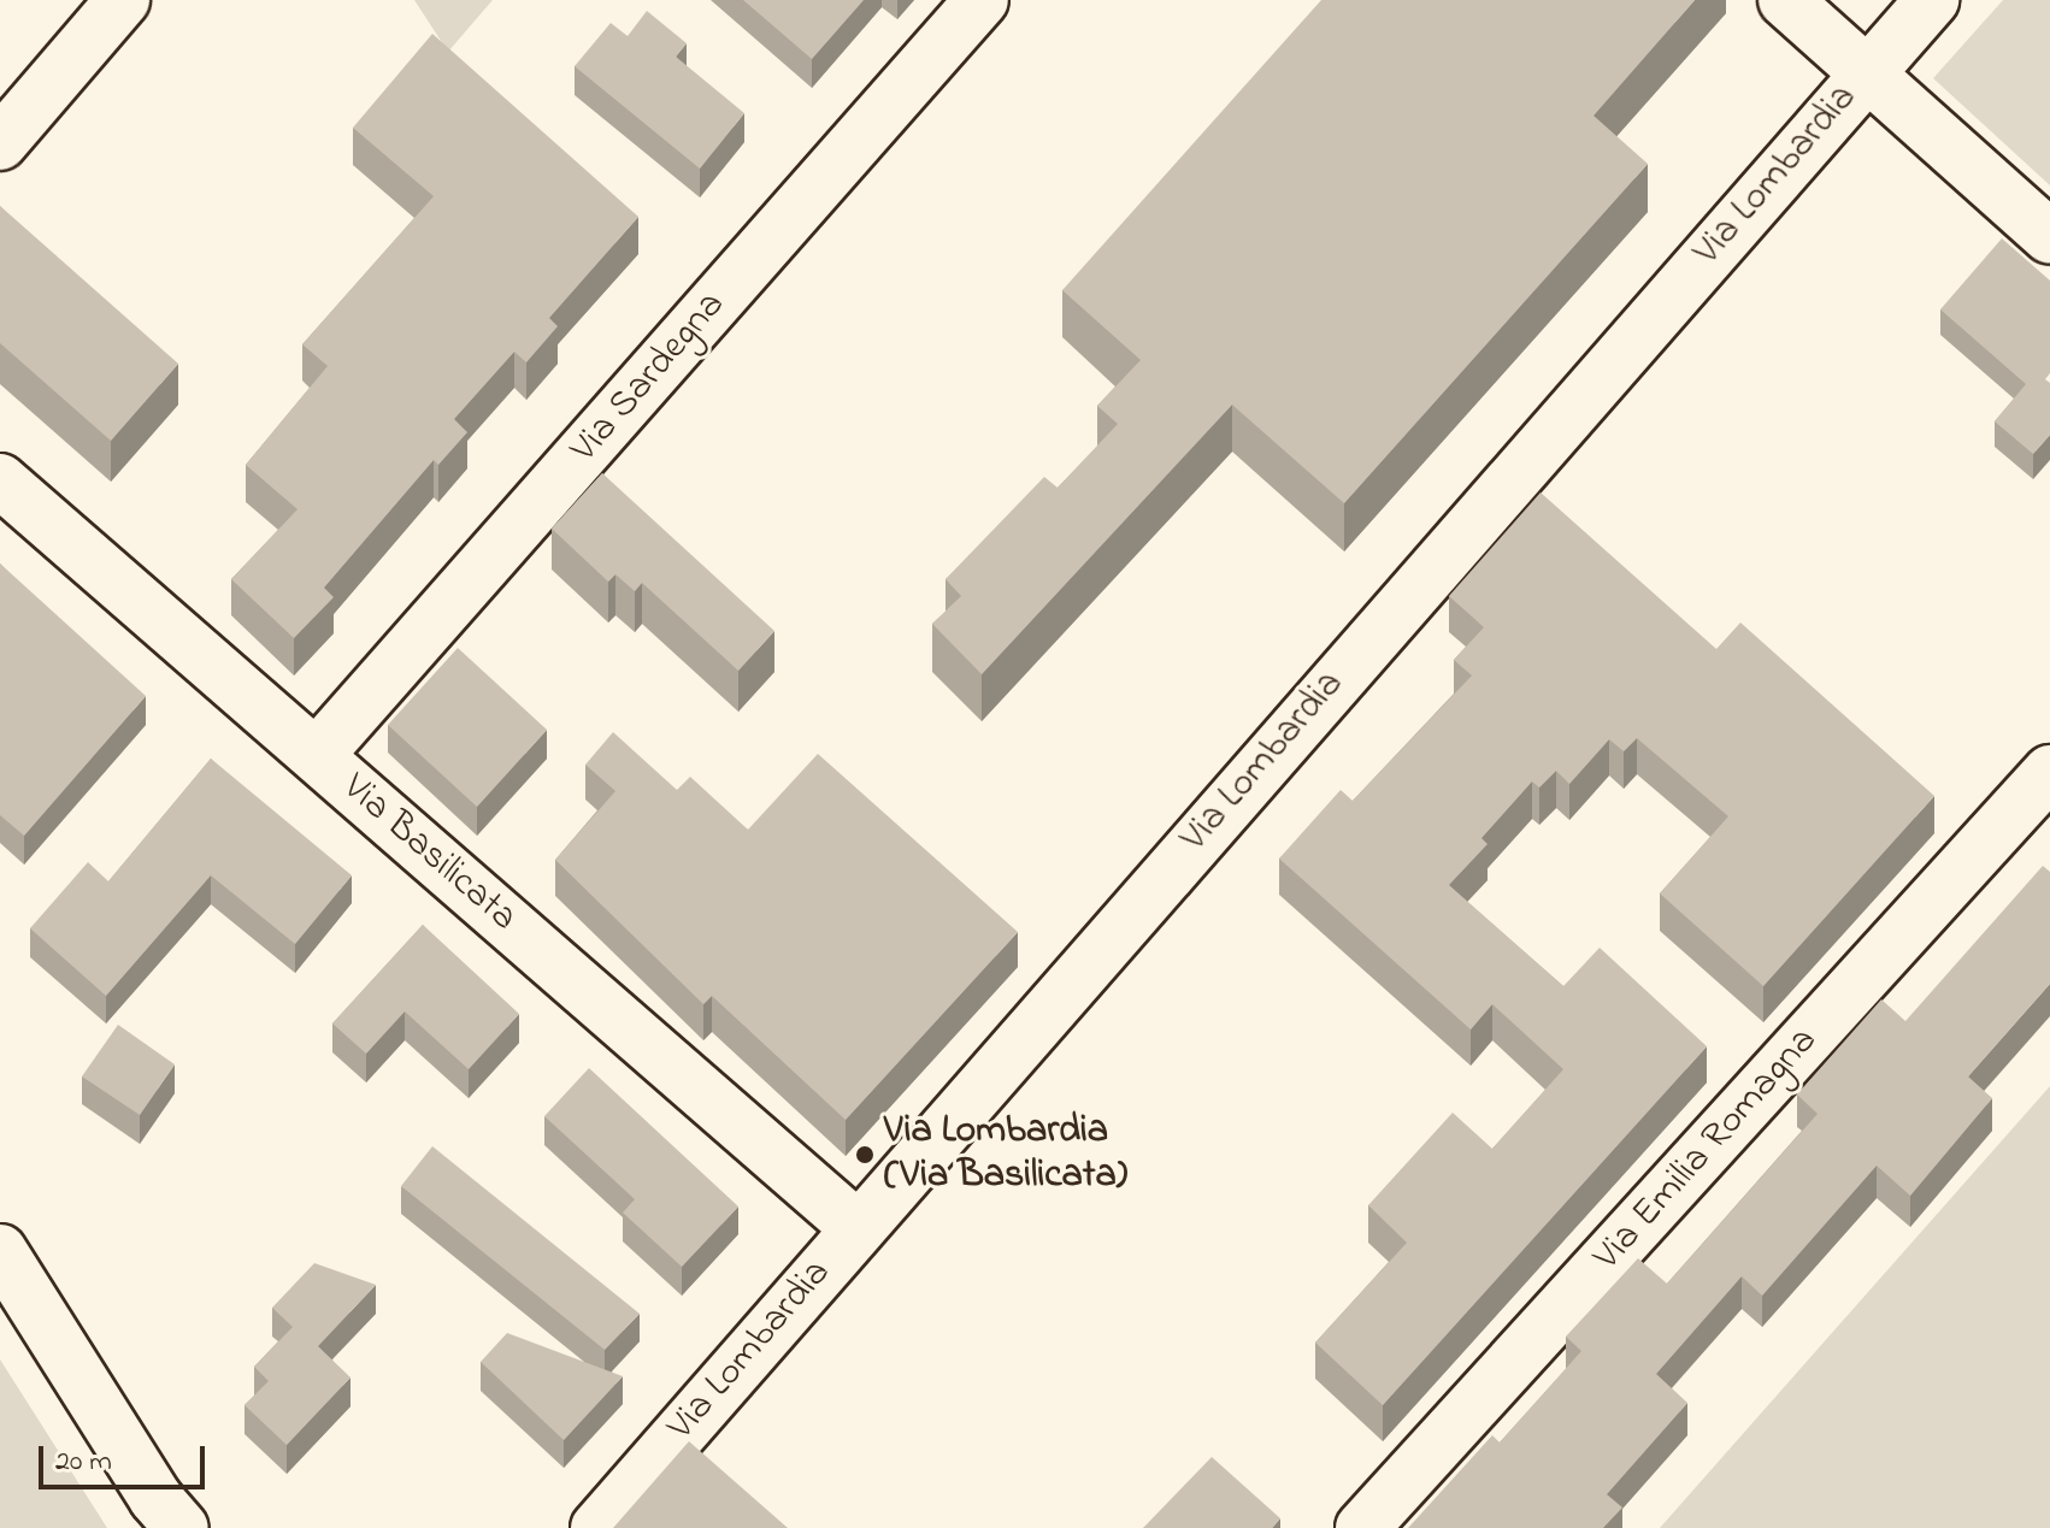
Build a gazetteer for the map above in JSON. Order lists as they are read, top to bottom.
{
  "streets": {
    "street": [
      "Via Lombardia",
      "Via Sardegna",
      "Via Basilicata",
      "Via Emilia Romagna"
    ]
  },
  "crossings": [
    ["Via Lombardia", "Via Basilicata"],
    ["Via Sardegna", "Via Basilicata"]
  ],
  "places": ["Via Lombardia (Via Basilicata)"],
  "scale_bar": "20 m"
}
